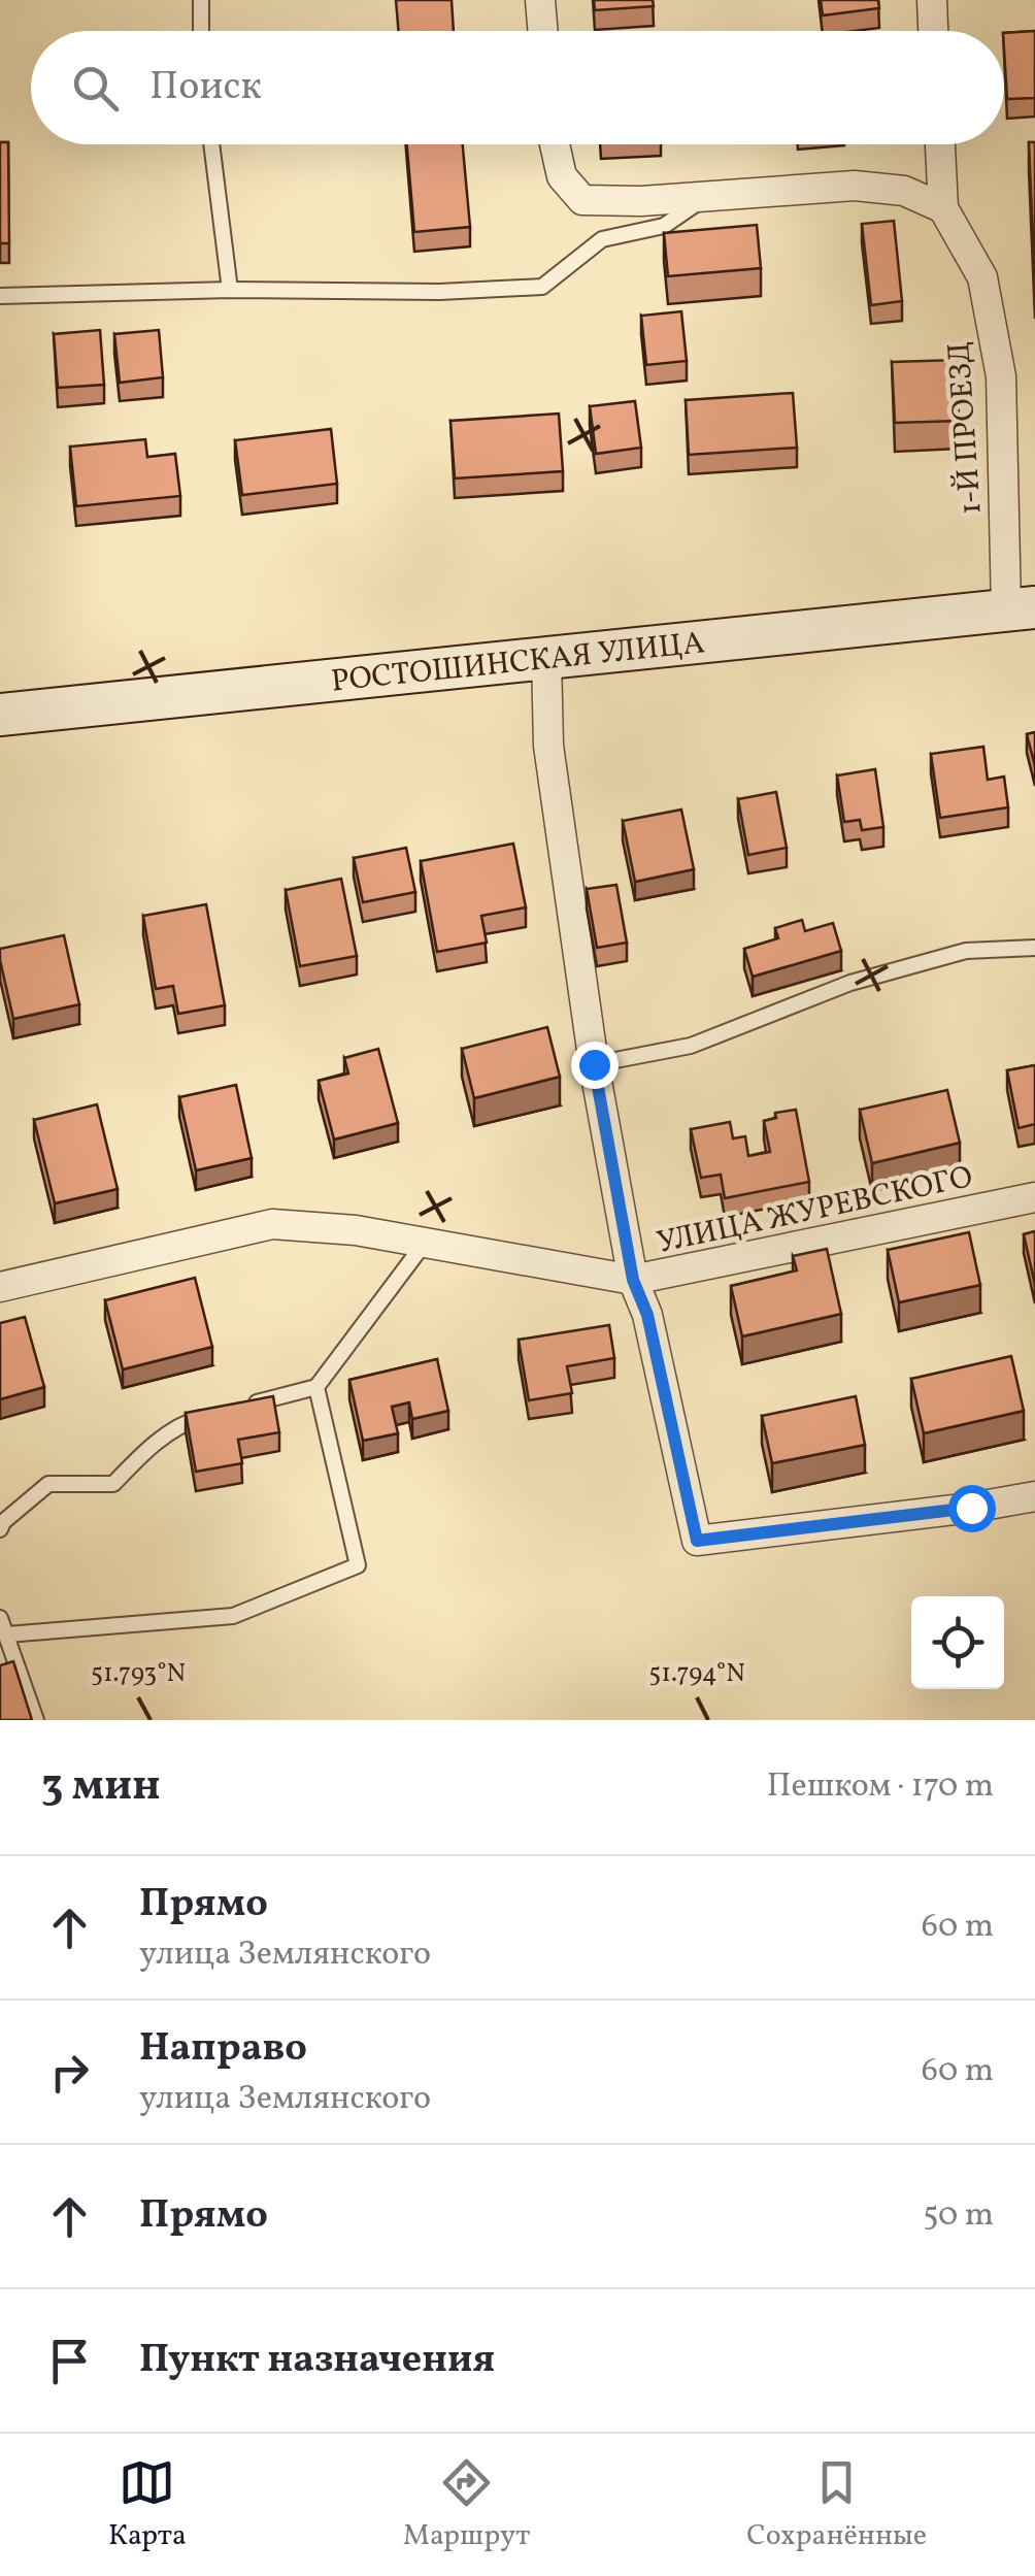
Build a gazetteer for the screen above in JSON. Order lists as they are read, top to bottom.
{
  "streets": {
    "main road": ["РОСТОШИНСКАЯ УЛИЦА"],
    "street": ["1-Й ПРОЕЗД", "УЛИЦА ЖУРЕВСКОГО"]
  },
  "crossings": [
    ["1-Й ПРОЕЗД", "РОСТОШИНСКАЯ УЛИЦА"]
  ],
  "page": {
    "search": "Поиск",
    "heading": ["3 мин", "Пешком · 170 m"],
    "list": [
      ["Прямо", "улица Землянского", "60 m"],
      ["Направо", "улица Землянского", "60 m"],
      ["Прямо", "50 m"],
      "Пункт назначения"
    ],
    "nav": ["Карта", "Маршрут", "Сохранённые"]
  },
  "coordinates": ["51.793°N", "51.794°N"]
}
